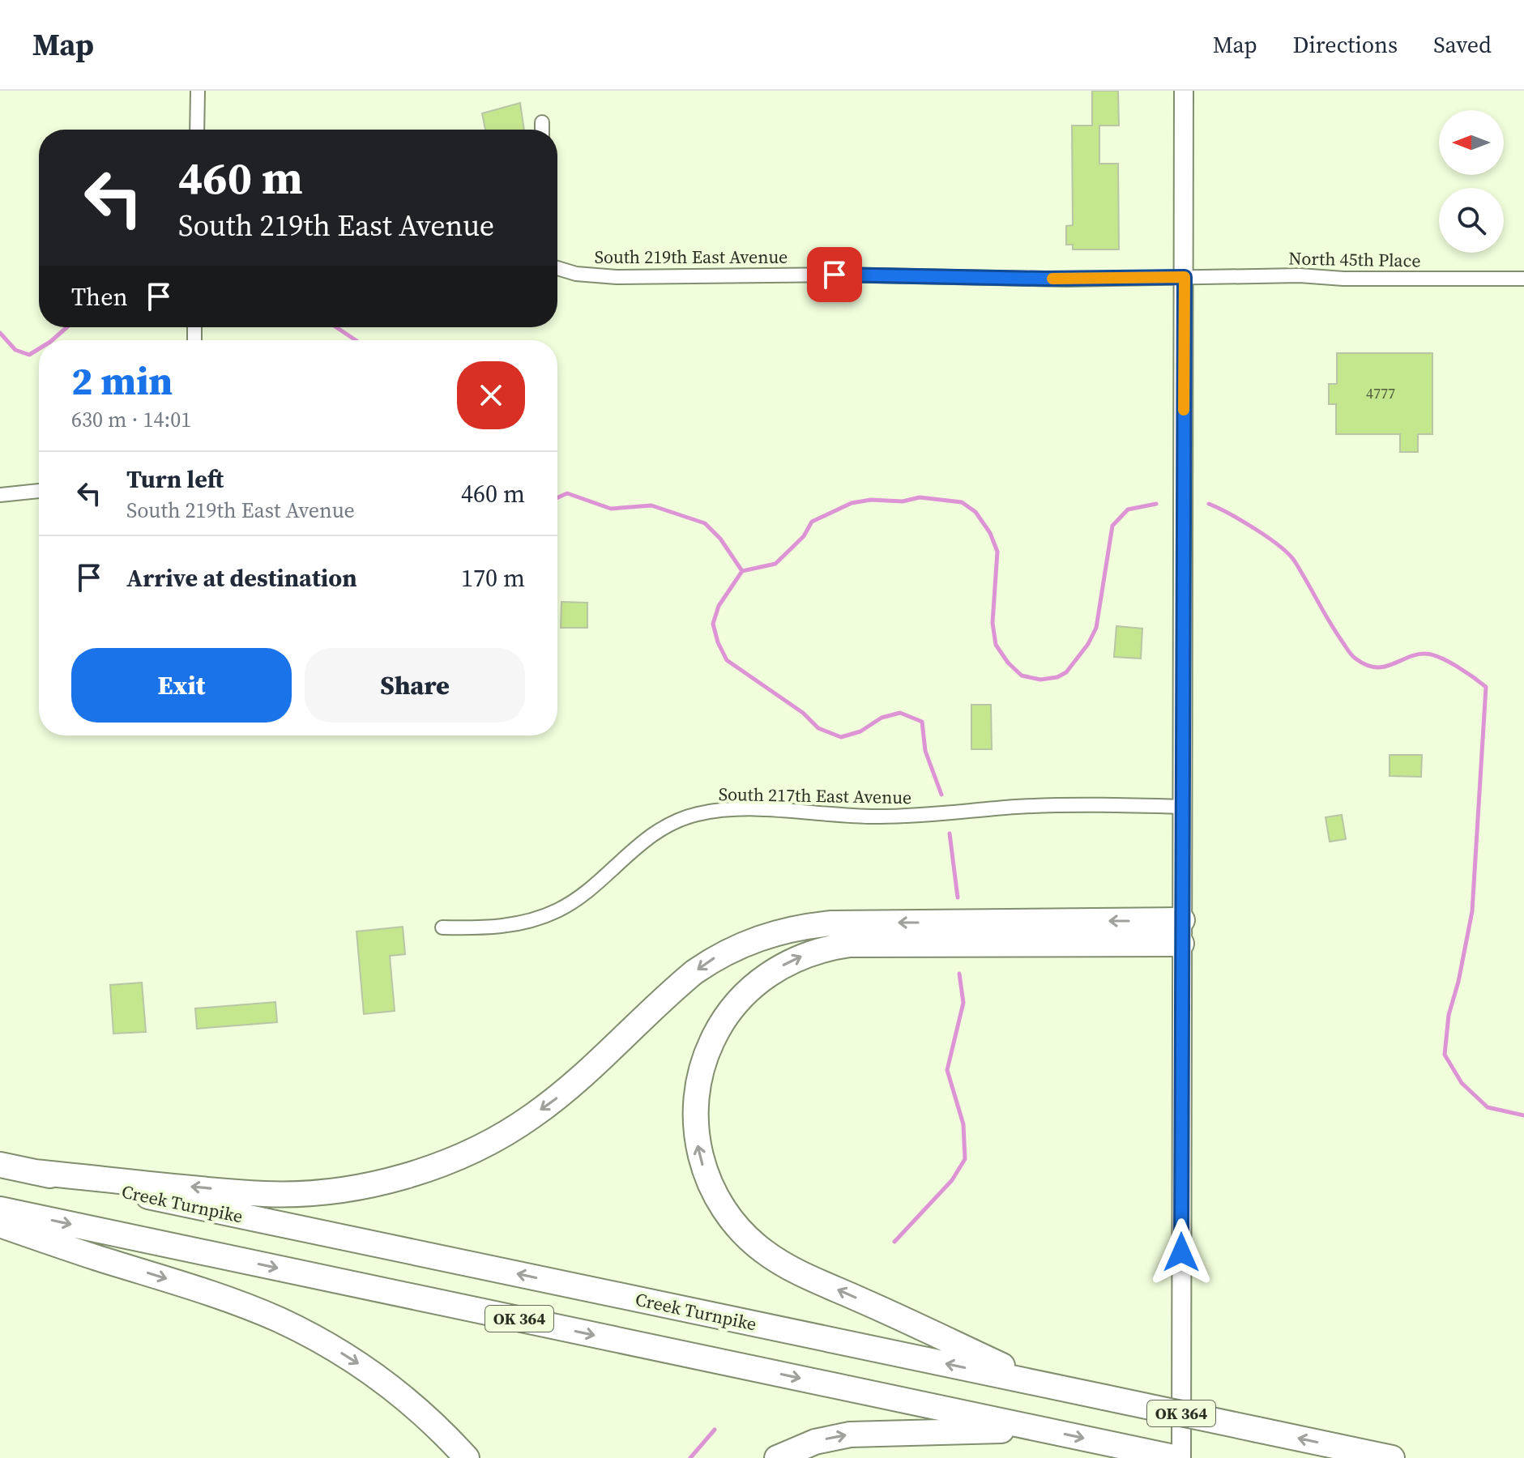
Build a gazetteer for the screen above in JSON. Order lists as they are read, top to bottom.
{
  "streets": {
    "highway": ["Creek Turnpike", "OK 364"],
    "street": ["South 219th East Avenue", "North 45th Place", "South 217th East Avenue"]
  },
  "crossings": [
    ["South 219th East Avenue", "North 45th Place"]
  ],
  "house_numbers": ["4777"],
  "north": "left",
  "page": {
    "header": "Map",
    "nav": ["Map", "Directions", "Saved"],
    "turn": ["460 m", "South 219th East Avenue"],
    "then": "Then",
    "heading": ["2 min", "630 m · 14:01"],
    "list": [
      {
        "name": "Turn left",
        "note": "South 219th East Avenue",
        "value": "460 m"
      },
      {
        "name": "Arrive at destination",
        "value": "170 m"
      }
    ],
    "buttons": ["Exit", "Share"]
  }
}
